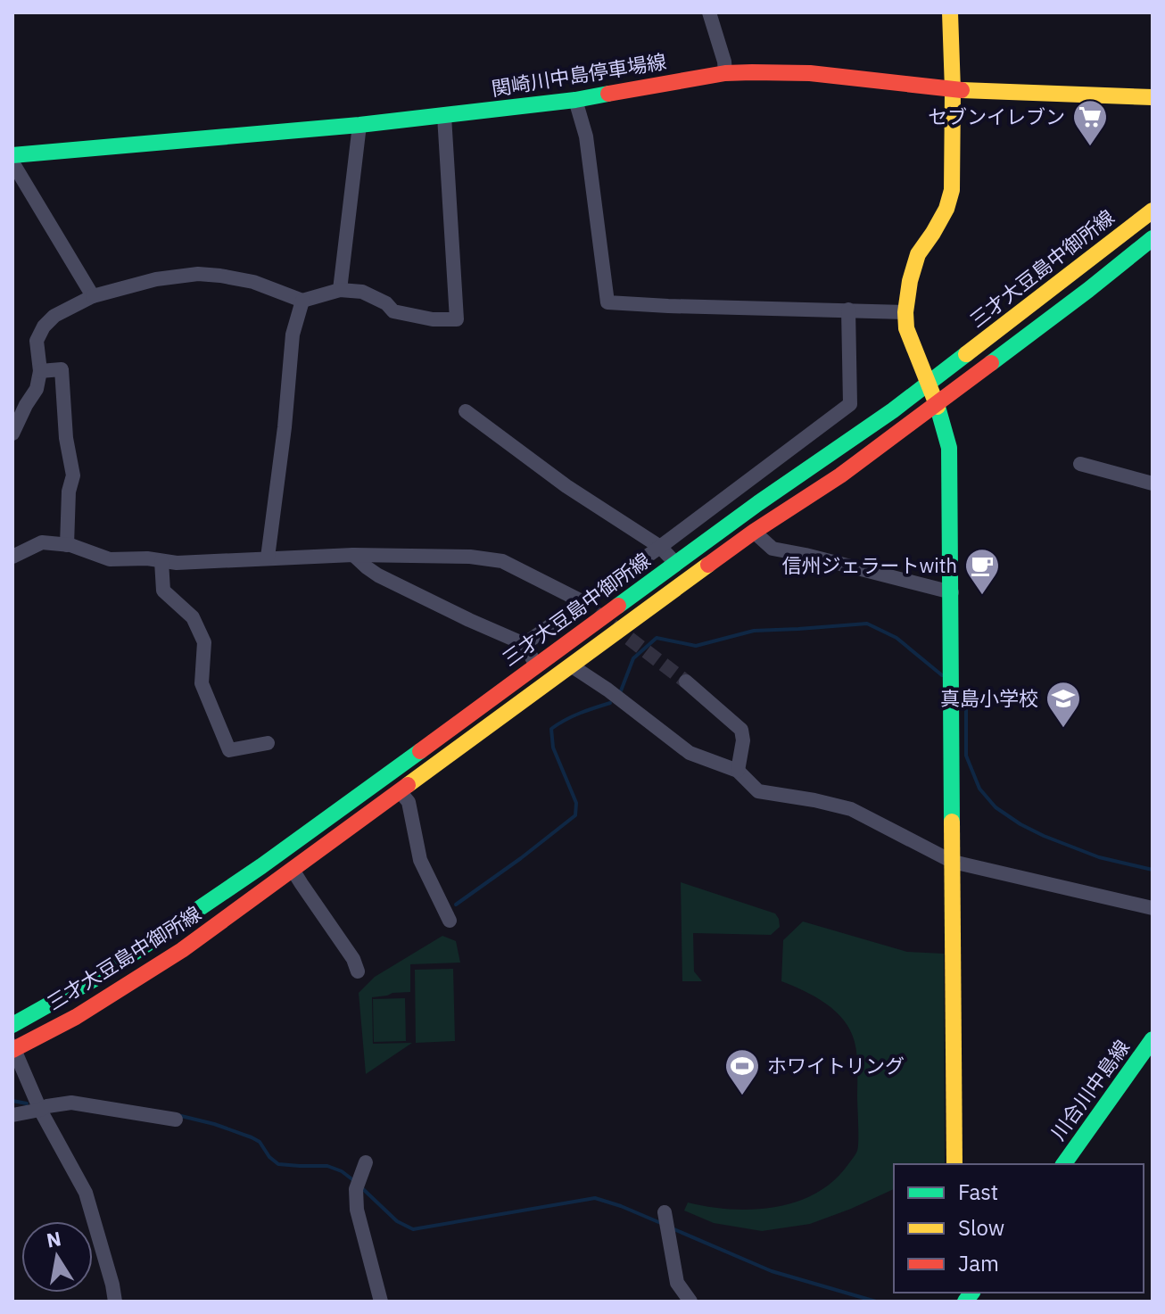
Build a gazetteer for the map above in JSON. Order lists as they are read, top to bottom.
{
  "streets": {
    "main road": ["関崎川中島停車場線", "三才大豆島中御所線", "川合川中島線"]
  },
  "places": {
    "supermarket": ["セブンイレブン"],
    "cafe": ["信州ジェラートwith"],
    "school or university": ["真島小学校"],
    "sports": ["ホワイトリング"]
  },
  "legend": ["Fast", "Slow", "Jam"],
  "north": "top"
}
